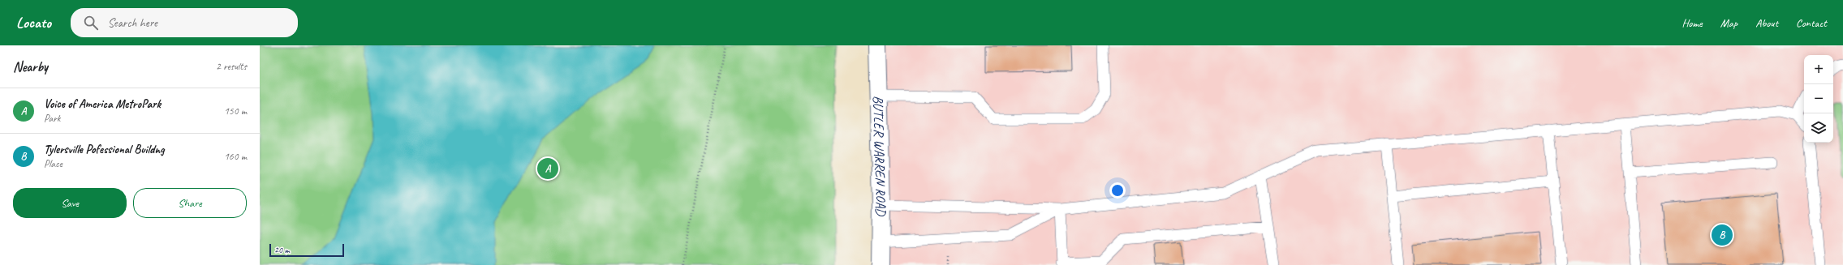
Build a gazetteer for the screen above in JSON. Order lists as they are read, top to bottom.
{
  "streets": {
    "main road": ["BUTLER WARREN ROAD"]
  },
  "scale_bar": "20 m",
  "page": {
    "header": "Locato",
    "search": "Search here",
    "nav": [
      "Home",
      "Map",
      "About",
      "Contact"
    ],
    "heading": ["Nearby", "2 results"],
    "map_buttons": ["+", "−"],
    "list": [
      {
        "mark": "A",
        "name": "Voice of America MetroPark",
        "note": "Park",
        "value": "150 m"
      },
      {
        "mark": "B",
        "name": "Tylersville Pofessional Buildng",
        "note": "Place",
        "value": "160 m"
      }
    ],
    "pins": ["A", "B"],
    "buttons": ["Save", "Share"],
    "scale": "20 m"
  }
}
